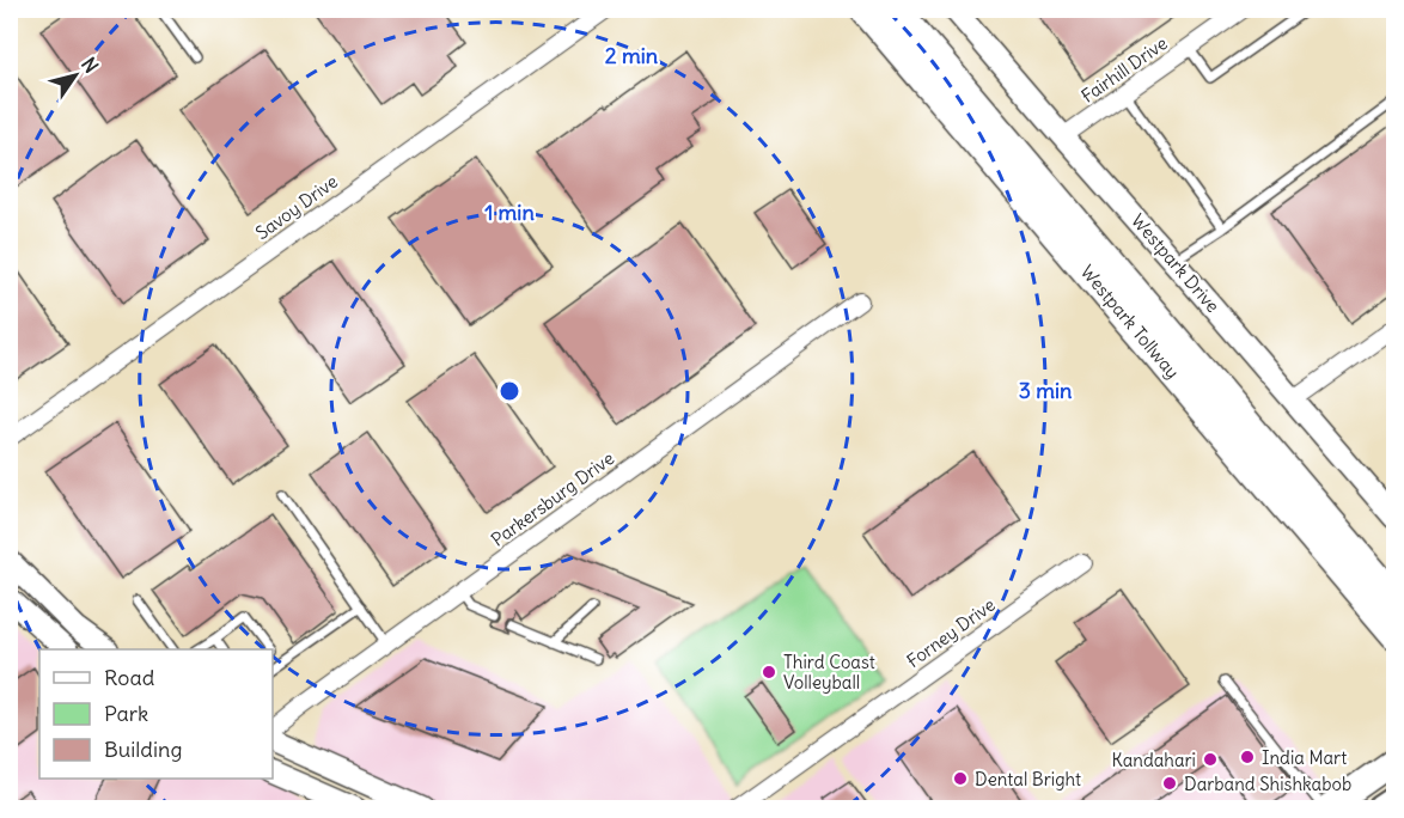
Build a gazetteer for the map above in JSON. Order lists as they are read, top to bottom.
{
  "streets": {
    "highway": ["Westpark Tollway"],
    "main road": ["Westpark Drive"],
    "street": [
      "Fairhill Drive",
      "Savoy Drive",
      "Parkersburg Drive",
      "Forney Drive"
    ]
  },
  "crossings": [
    ["Fairhill Drive", "Westpark Drive"]
  ],
  "places": [
    "Third Coast Volleyball",
    "India Mart",
    "Kandahari",
    "Dental Bright",
    "Darband Shishkabob"
  ],
  "legend": ["Road", "Park", "Building"],
  "north": "top right",
  "rings": ["2 min", "1 min", "3 min"]
}
